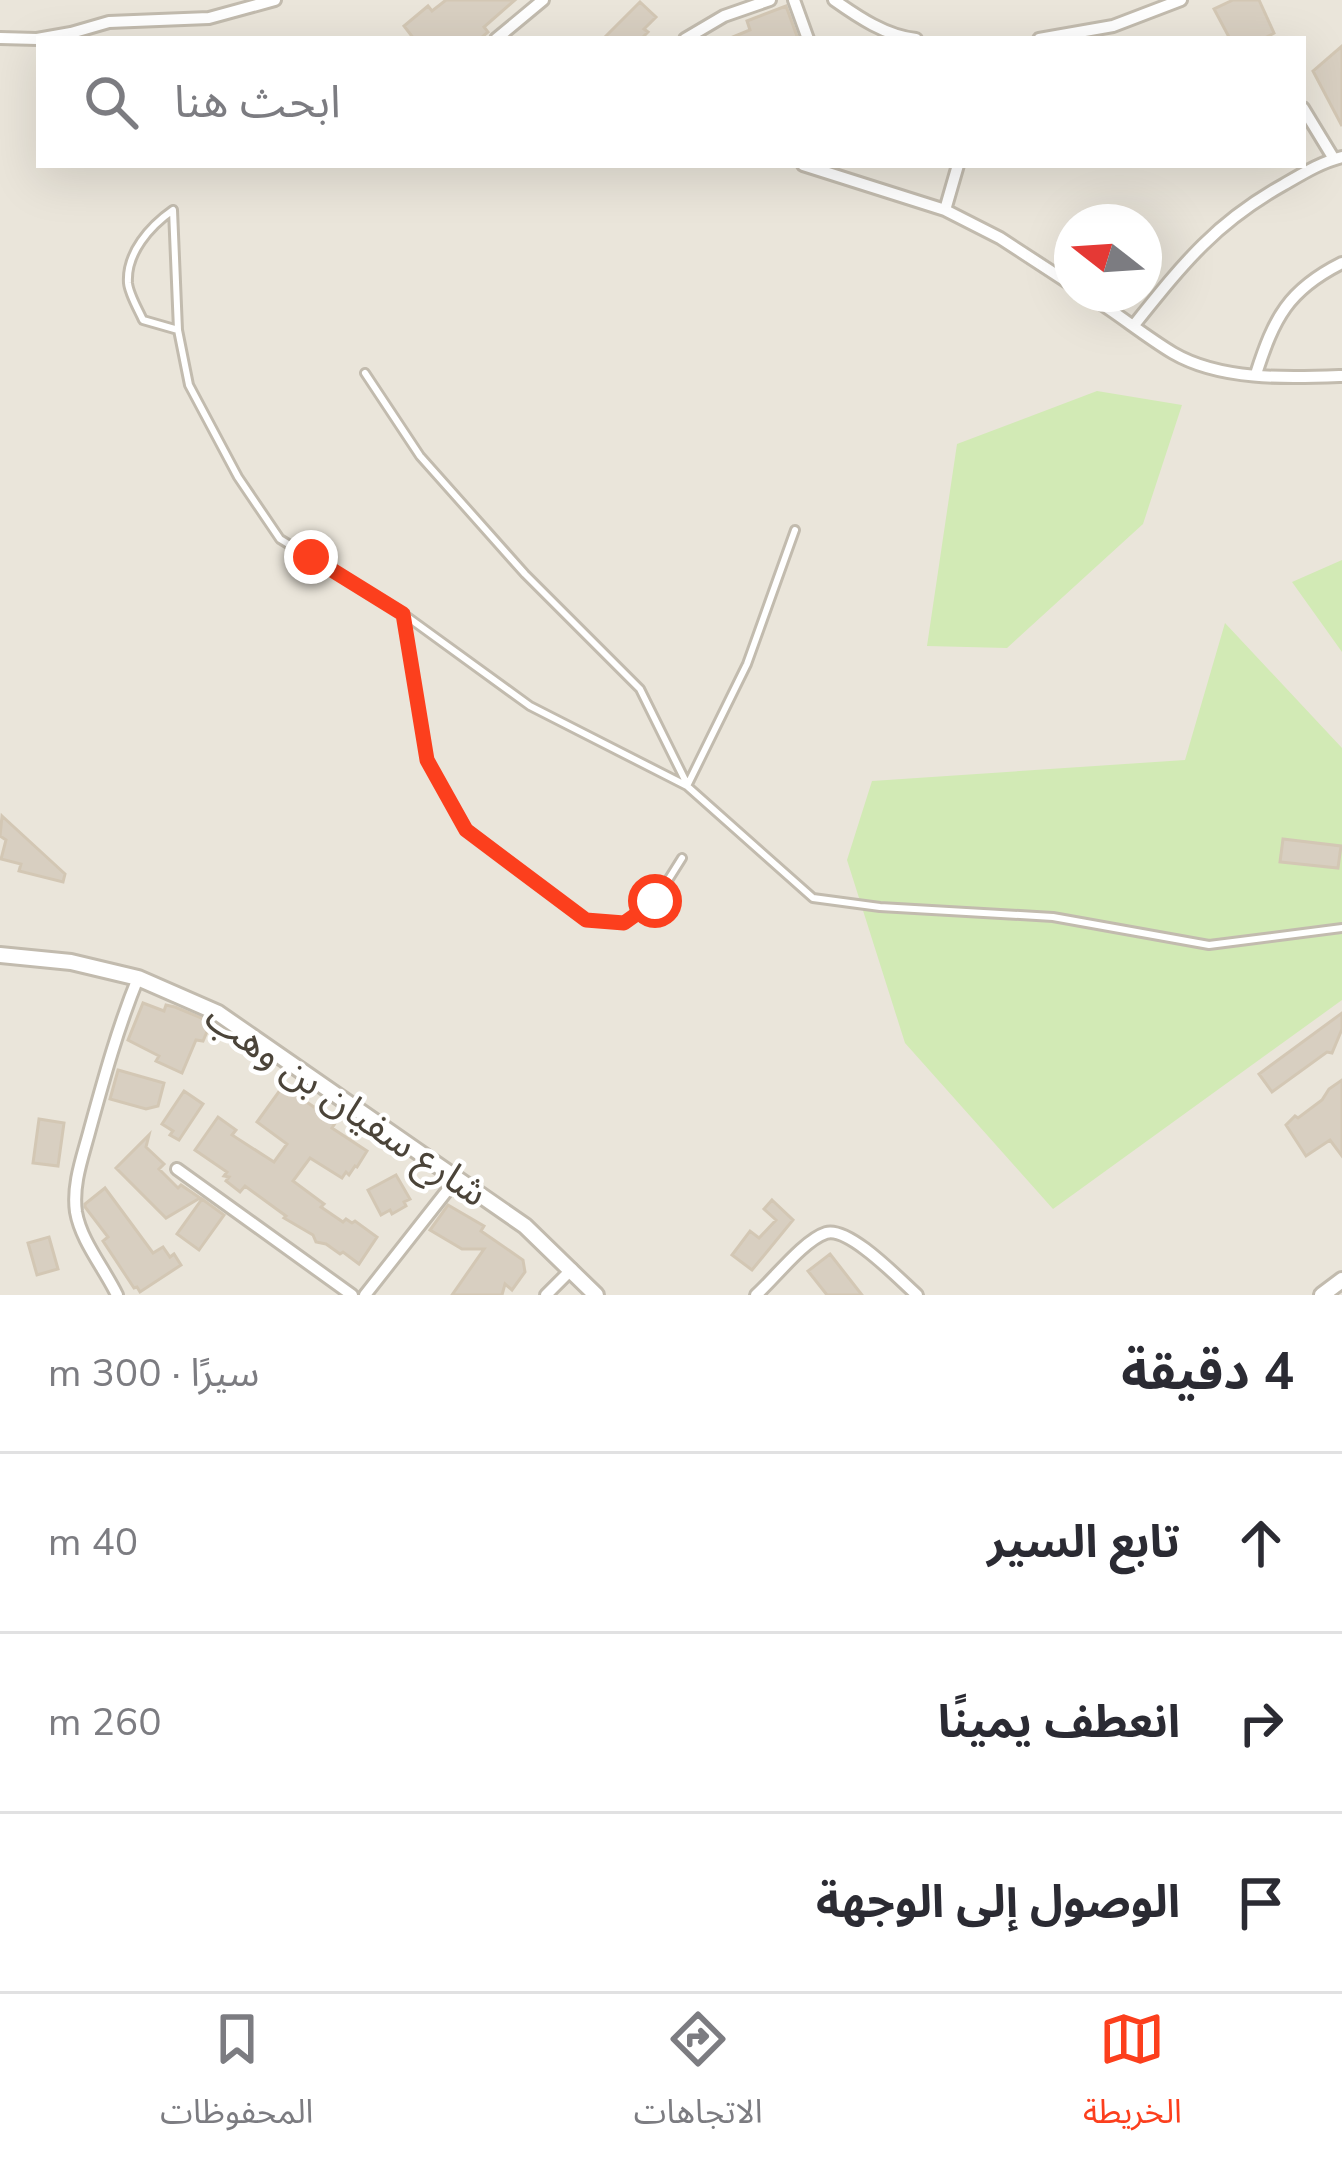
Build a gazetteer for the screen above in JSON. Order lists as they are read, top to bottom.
{
  "streets": {
    "street": ["شارع سفيان بن وهب"]
  },
  "north": "left",
  "page": {
    "search": "ابحث هنا",
    "heading": ["4 دقيقة", "سيرًا · 300 m"],
    "list": [
      ["تابع السير", "40 m"],
      ["انعطف يمينًا", "260 m"],
      "الوصول إلى الوجهة"
    ],
    "nav": ["الخريطة", "الاتجاهات", "المحفوظات"]
  }
}
